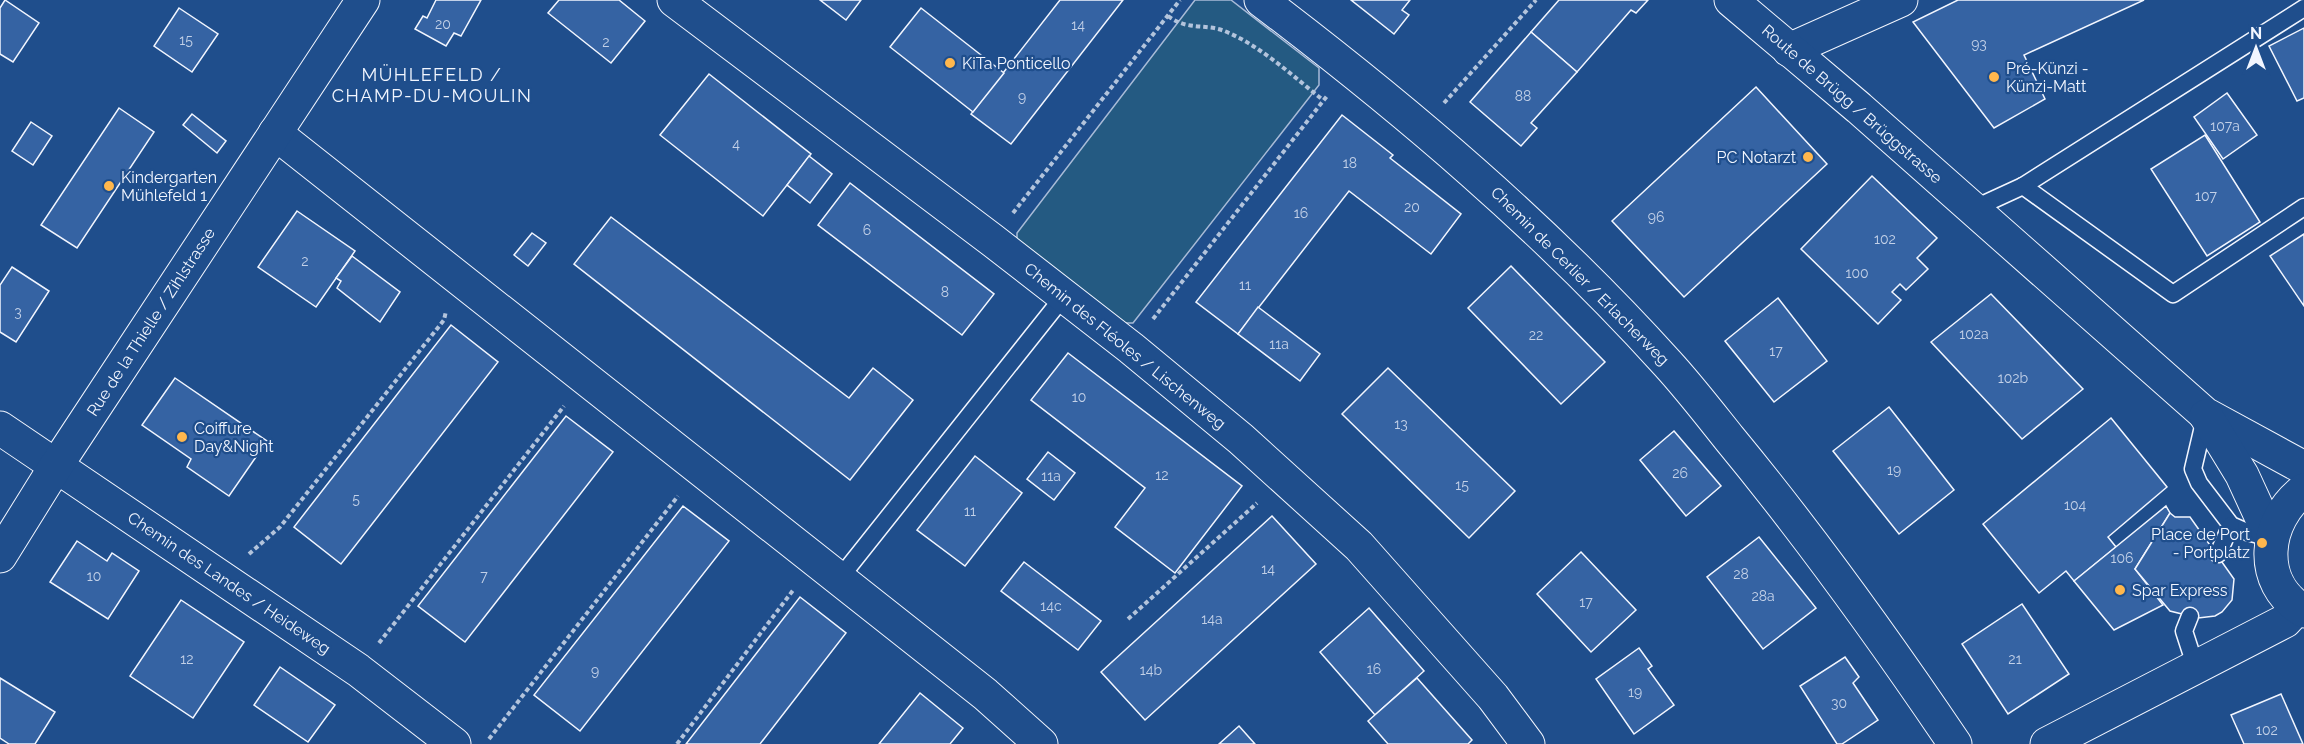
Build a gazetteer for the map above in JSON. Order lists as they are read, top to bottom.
{
  "streets": {
    "street": [
      "Route de Brügg / Brüggstrasse",
      "Chemin de Cerlier / Erlacherweg",
      "Rue de la Thielle / Zihlstrasse",
      "Chemin des Fléoles / Lischenweg",
      "Chemin des Landes / Heideweg"
    ]
  },
  "crossings": [
    ["Rue de la Thielle / Zihlstrasse", "Chemin des Landes / Heideweg"]
  ],
  "districts": ["MÜHLEFELD / CHAMP-DU-MOULIN"],
  "places": [
    "KiTa Ponticello",
    "Pré-Künzi - Künzi-Matt",
    "PC Notarzt",
    "Kindergarten Mühlefeld 1",
    "Coiffure Day&Night",
    "Place de Port - Portplatz",
    "Spar Express"
  ],
  "house_numbers": [
    "20",
    "14",
    "15",
    "2",
    "93",
    "88",
    "9",
    "107a",
    "4",
    "18",
    "107",
    "20",
    "16",
    "96",
    "6",
    "102",
    "2",
    "100",
    "11",
    "8",
    "3",
    "102a",
    "22",
    "11a",
    "17",
    "102b",
    "10",
    "13",
    "19",
    "26",
    "12",
    "11a",
    "15",
    "5",
    "104",
    "11",
    "106",
    "14",
    "28",
    "10",
    "7",
    "28a",
    "17",
    "14c",
    "14a",
    "12",
    "21",
    "16",
    "14b",
    "9",
    "19",
    "30",
    "102"
  ],
  "north": "top"
}
